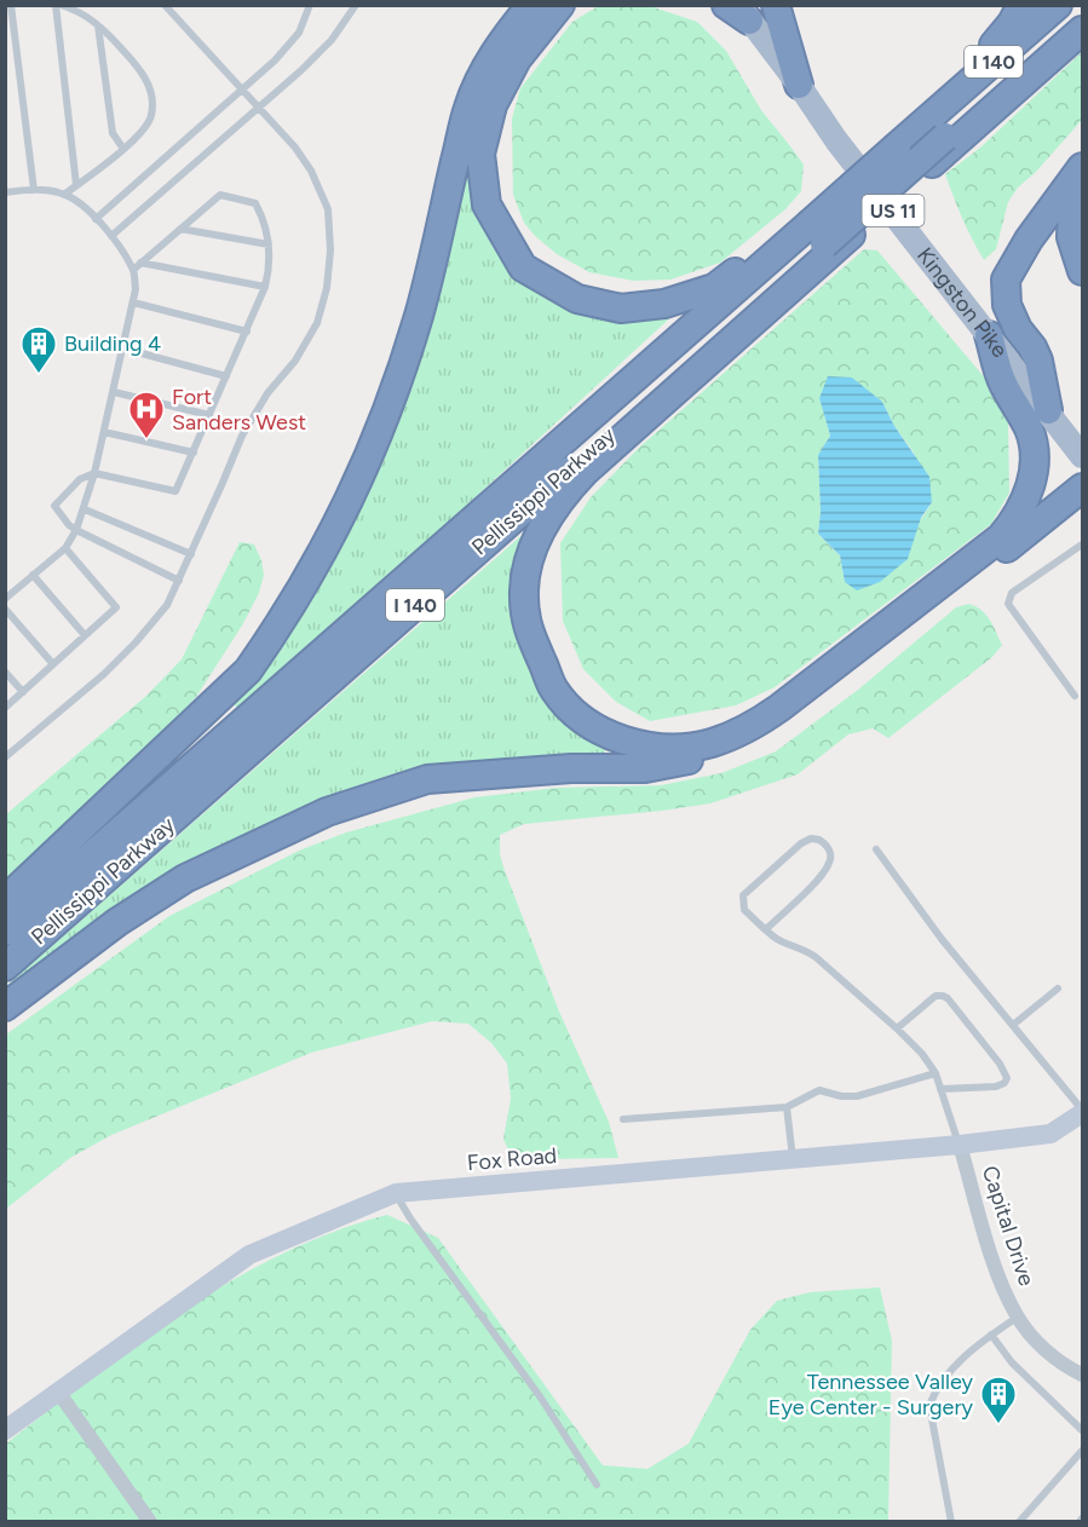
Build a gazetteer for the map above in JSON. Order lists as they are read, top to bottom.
{
  "streets": {
    "highway": ["I 140", "Pellissippi Parkway"],
    "main road": ["US 11", "Kingston Pike"],
    "street": ["Fox Road", "Capital Drive"]
  },
  "crossings": [
    ["Fox Road", "Capital Drive"]
  ],
  "places": {
    "building": ["Building 4", "Tennessee Valley Eye Center - Surgery"],
    "hospital": ["Fort Sanders West"]
  }
}
